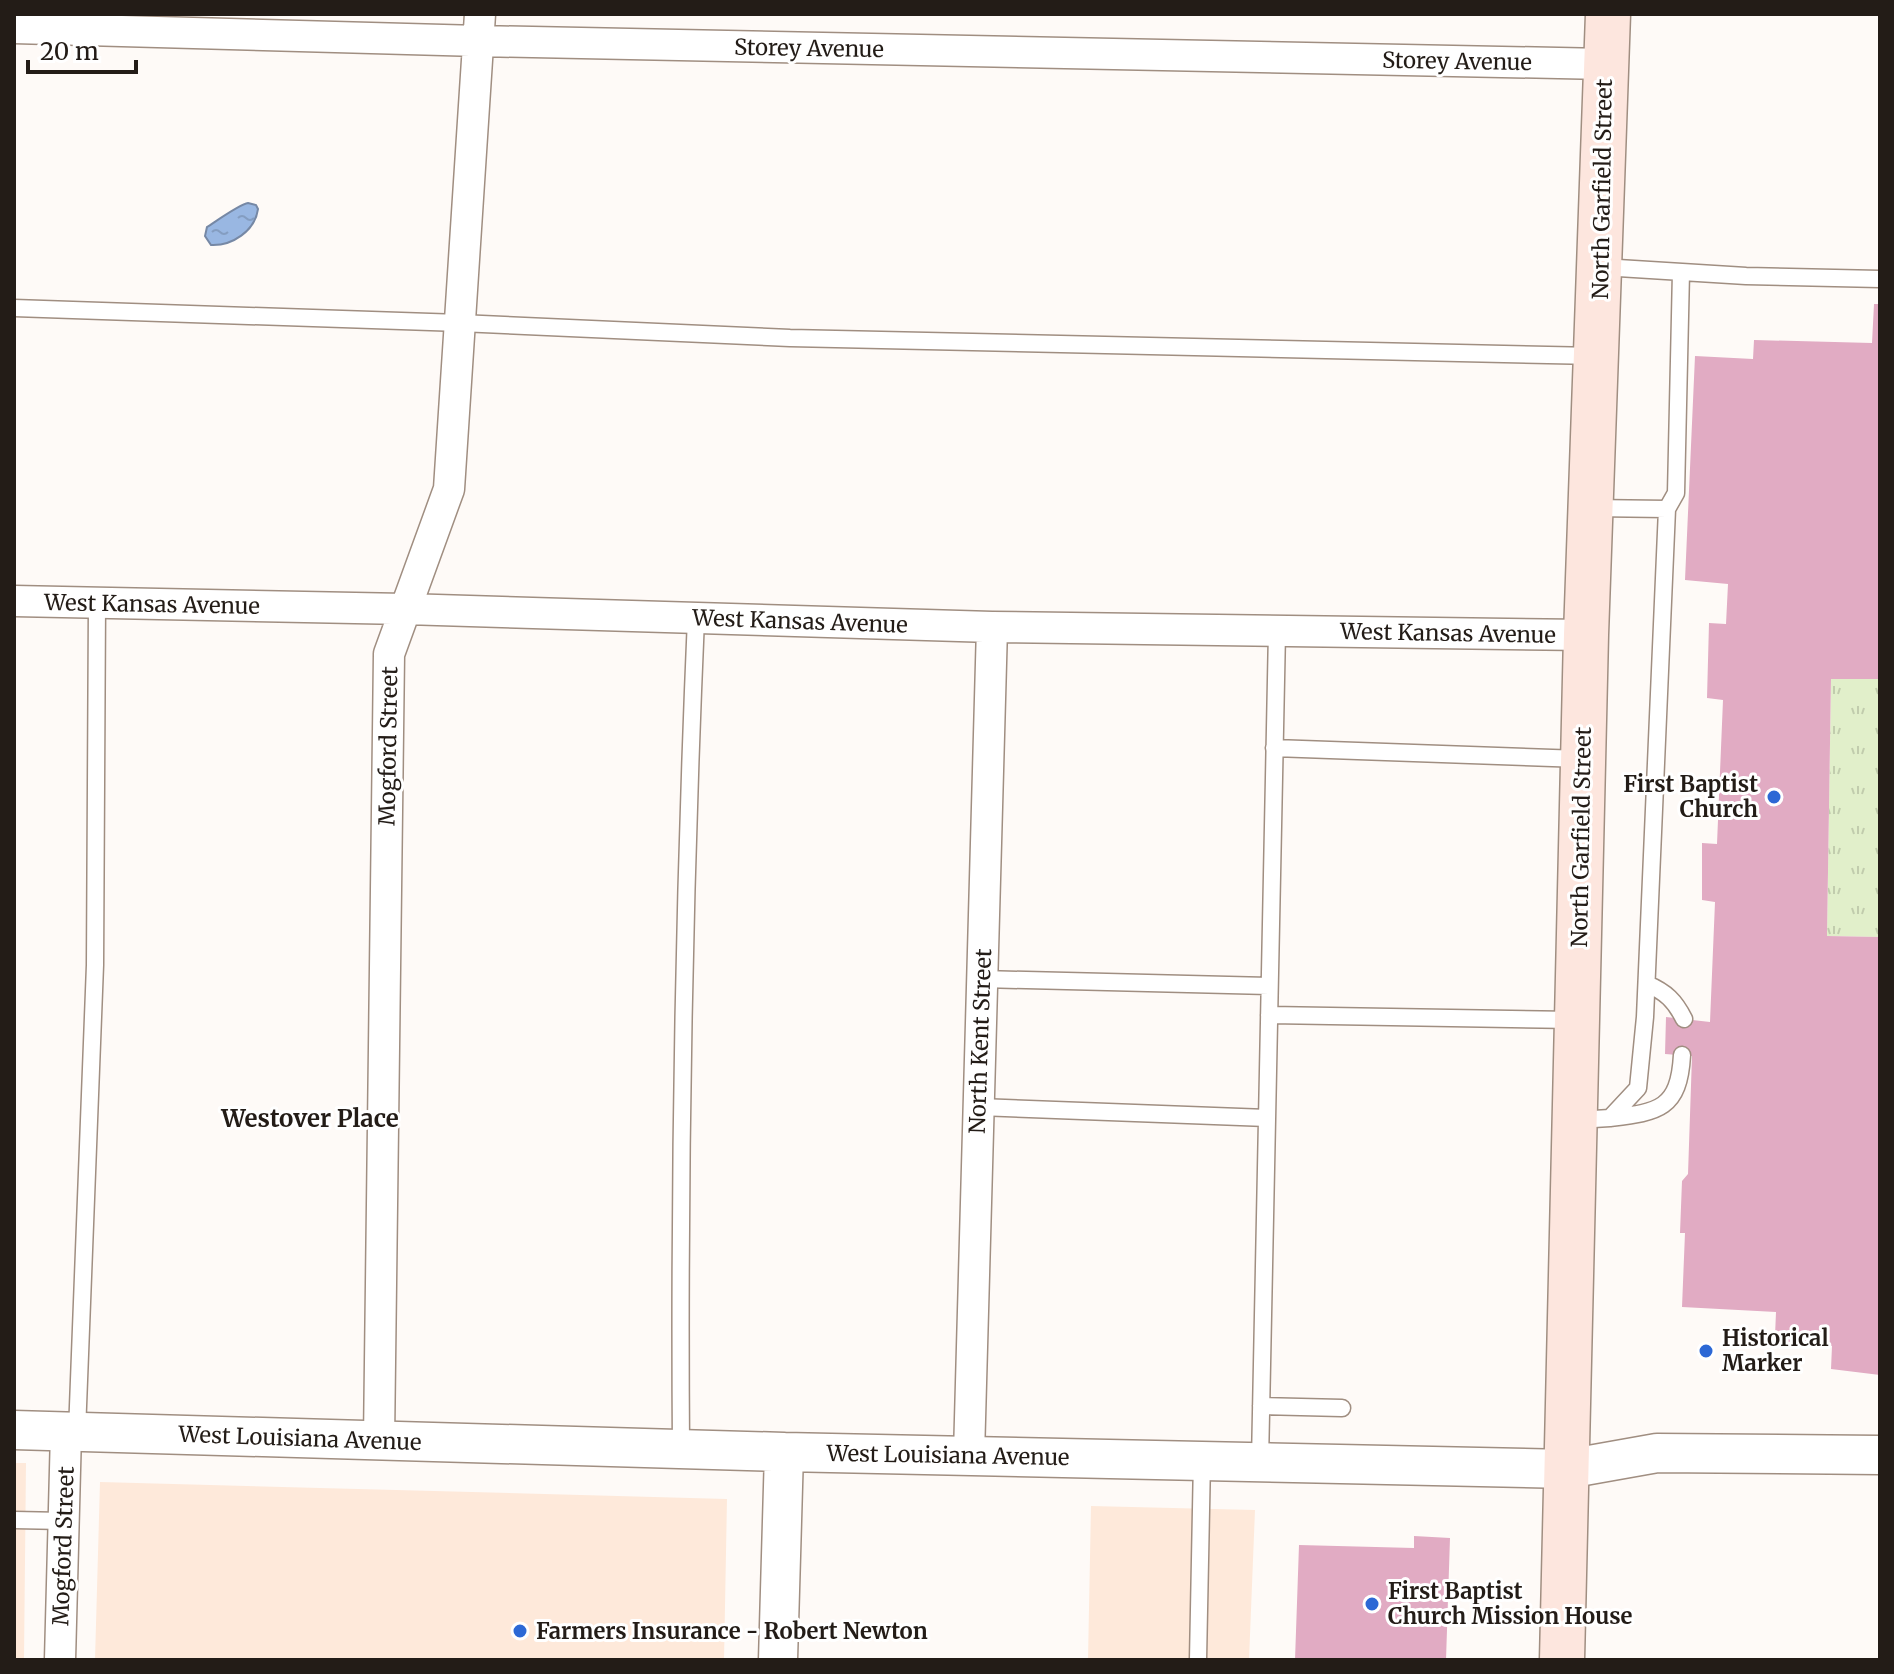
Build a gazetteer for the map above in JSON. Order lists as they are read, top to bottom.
{
  "streets": {
    "main road": ["North Garfield Street"],
    "street": [
      "Storey Avenue",
      "West Kansas Avenue",
      "Mogford Street",
      "North Kent Street",
      "West Louisiana Avenue"
    ]
  },
  "crossings": [
    ["Storey Avenue", "North Garfield Street"],
    ["Storey Avenue", "Mogford Street"],
    ["North Garfield Street", "West Kansas Avenue"],
    ["North Garfield Street", "West Louisiana Avenue"],
    ["West Kansas Avenue", "Mogford Street"],
    ["West Kansas Avenue", "North Kent Street"],
    ["Mogford Street", "West Louisiana Avenue"],
    ["North Kent Street", "West Louisiana Avenue"]
  ],
  "districts": ["Westover Place"],
  "places": [
    "First Baptist Church",
    "Historical Marker",
    "First Baptist Church Mission House",
    "Farmers Insurance - Robert Newton"
  ],
  "scale_bar": "20 m"
}
